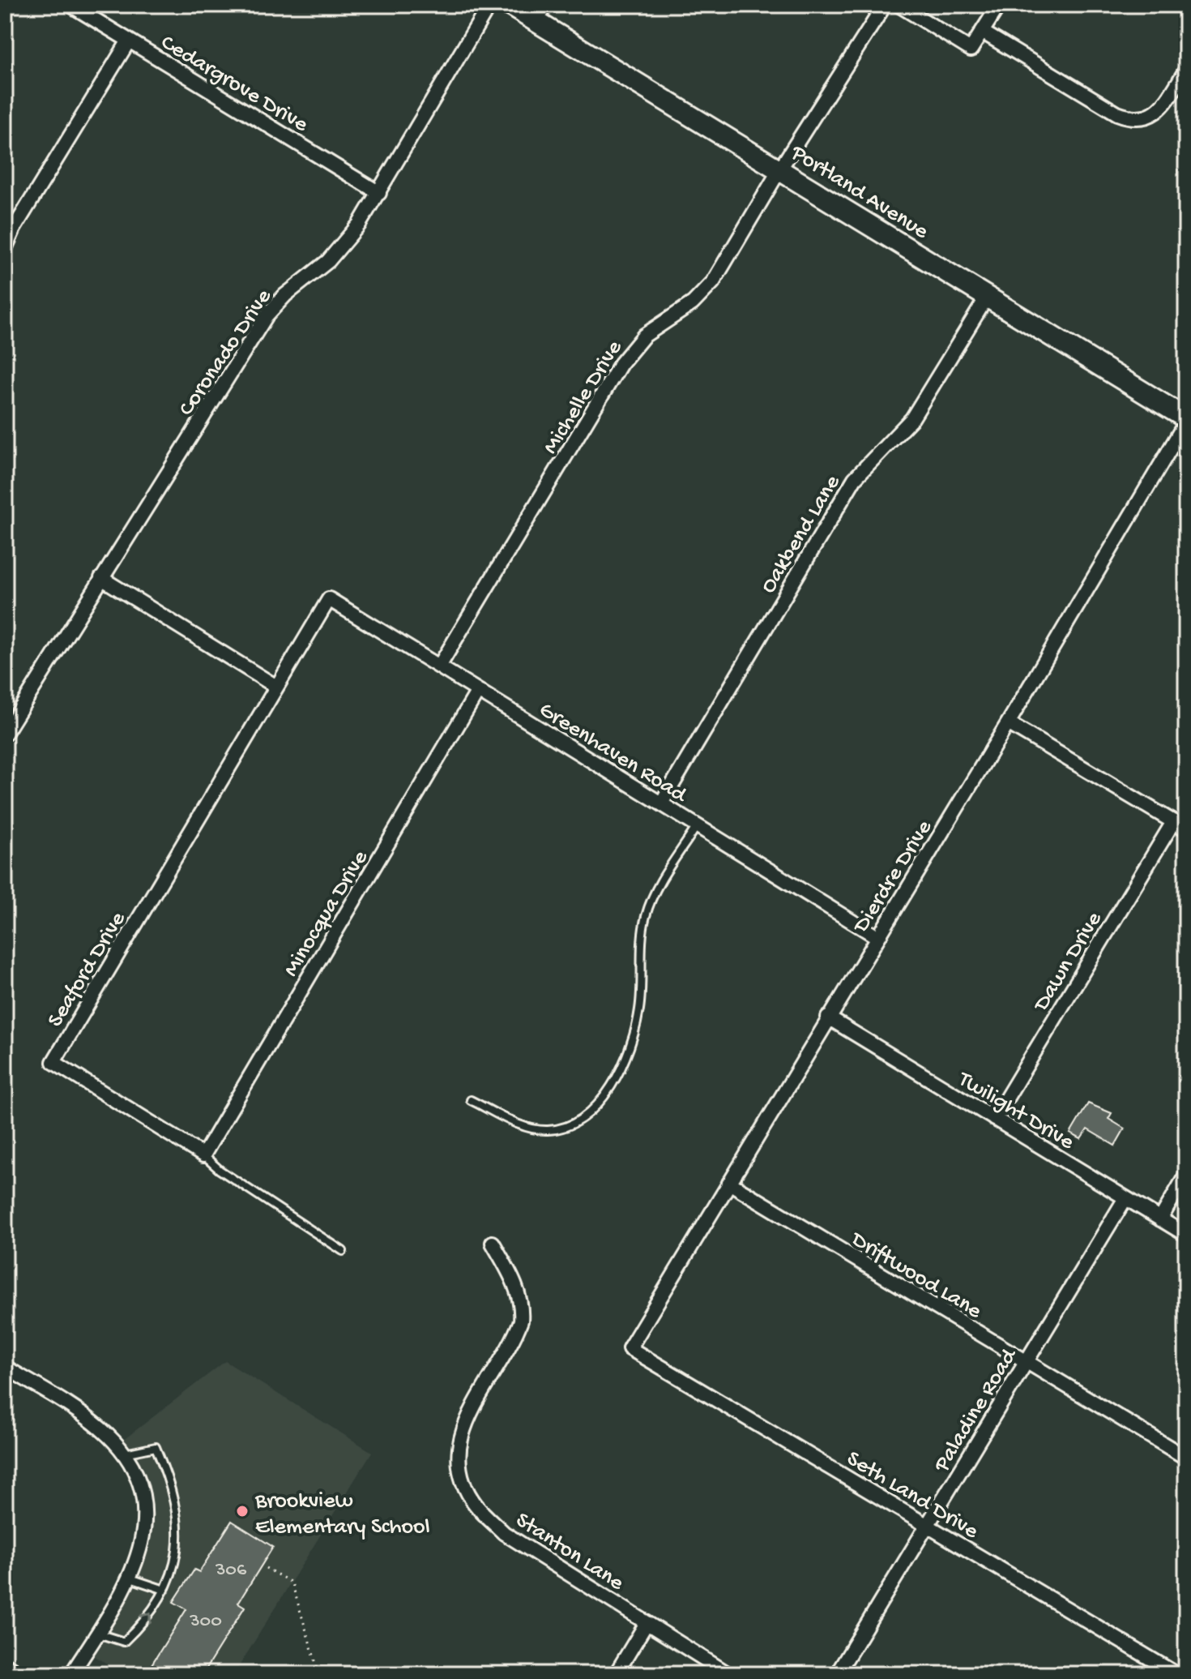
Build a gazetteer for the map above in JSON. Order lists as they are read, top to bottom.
{
  "streets": {
    "main road": ["Portland Avenue"],
    "street": [
      "Cedargrove Drive",
      "Coronado Drive",
      "Michelle Drive",
      "Oakbend Lane",
      "Greenhaven Road",
      "Dierdre Drive",
      "Minocqua Drive",
      "Dawn Drive",
      "Seaford Drive",
      "Twilight Drive",
      "Driftwood Lane",
      "Paladine Road",
      "Seth Land Drive",
      "Stanton Lane"
    ]
  },
  "crossings": [
    ["Cedargrove Drive", "Coronado Drive"],
    ["Portland Avenue", "Michelle Drive"],
    ["Portland Avenue", "Oakbend Lane"],
    ["Portland Avenue", "Dierdre Drive"],
    ["Michelle Drive", "Greenhaven Road"],
    ["Oakbend Lane", "Greenhaven Road"],
    ["Greenhaven Road", "Dierdre Drive"],
    ["Greenhaven Road", "Minocqua Drive"],
    ["Greenhaven Road", "Seaford Drive"],
    ["Dierdre Drive", "Twilight Drive"],
    ["Dierdre Drive", "Driftwood Lane"],
    ["Dierdre Drive", "Seth Land Drive"],
    ["Minocqua Drive", "Seaford Drive"],
    ["Dawn Drive", "Twilight Drive"],
    ["Twilight Drive", "Paladine Road"],
    ["Driftwood Lane", "Paladine Road"],
    ["Paladine Road", "Seth Land Drive"]
  ],
  "places": ["Brookview Elementary School"],
  "house_numbers": ["306", "300"]
}
